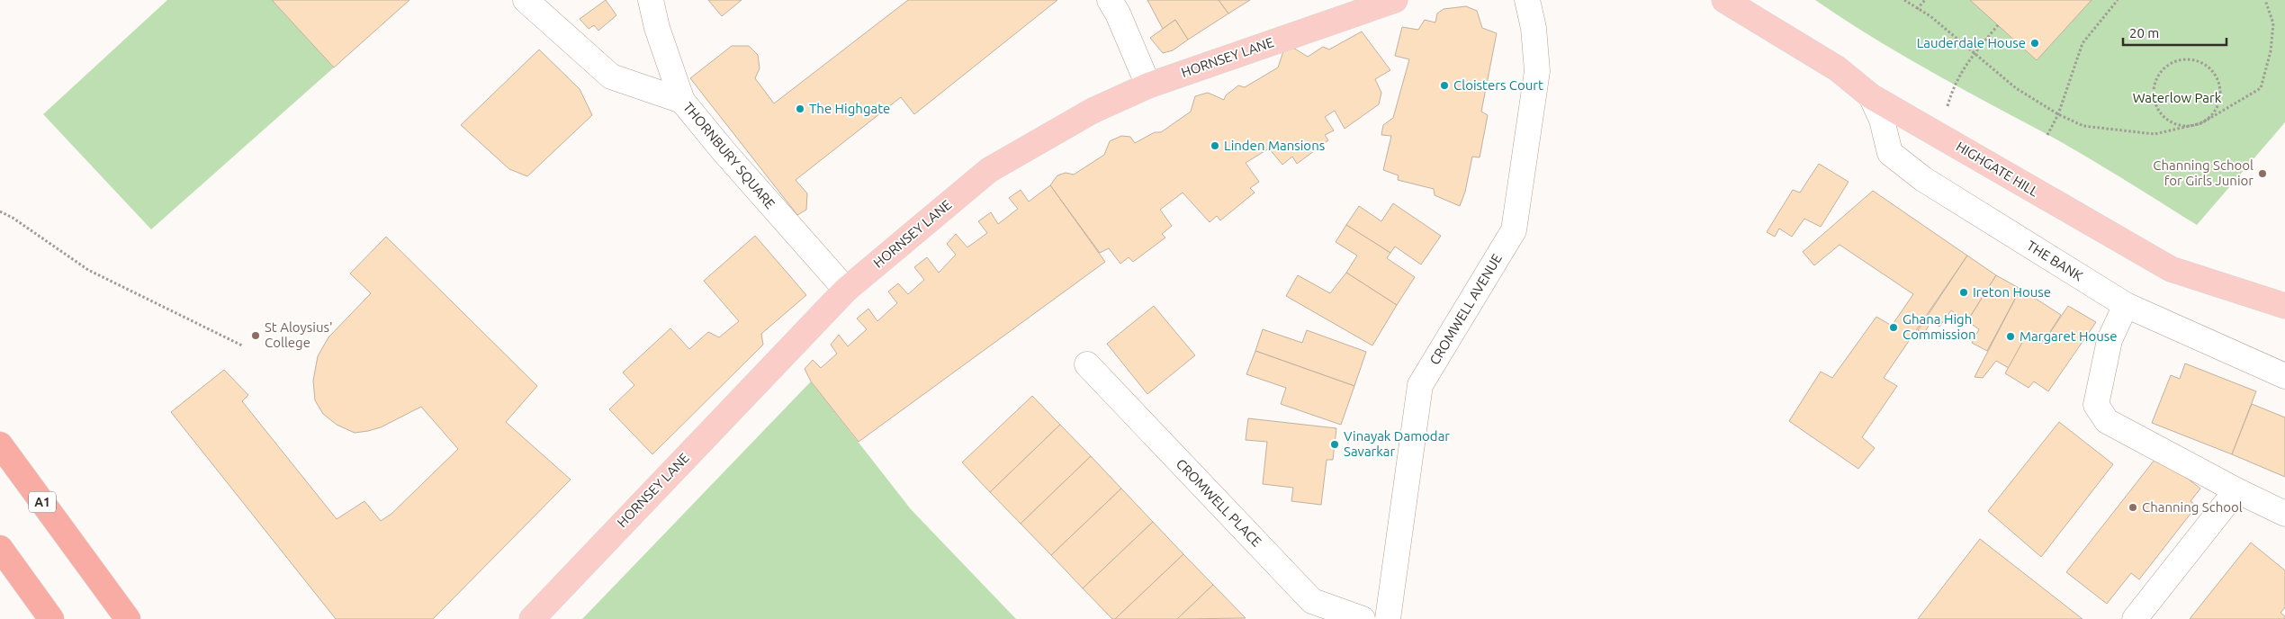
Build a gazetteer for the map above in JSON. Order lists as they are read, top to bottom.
{
  "streets": {
    "highway": ["A1"],
    "main road": ["HORNSEY LANE", "HIGHGATE HILL"],
    "street": [
      "THORNBURY SQUARE",
      "THE BANK",
      "CROMWELL AVENUE",
      "CROMWELL PLACE"
    ]
  },
  "crossings": [
    ["HORNSEY LANE", "THORNBURY SQUARE"],
    ["HIGHGATE HILL", "THE BANK"]
  ],
  "parks": ["Waterlow Park"],
  "places": [
    "Lauderdale House",
    "Cloisters Court",
    "The Highgate",
    "Linden Mansions",
    "Channing School for Girls Junior",
    "Ireton House",
    "Ghana High Commission",
    "St Aloysius' College",
    "Margaret House",
    "Vinayak Damodar Savarkar",
    "Channing School"
  ],
  "scale_bar": "20 m"
}
